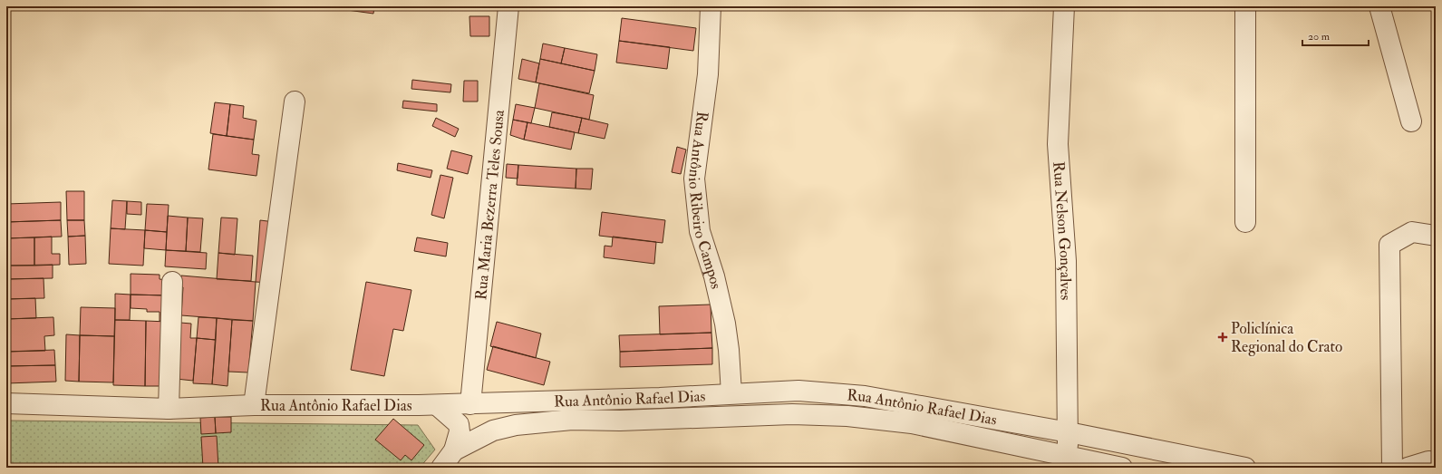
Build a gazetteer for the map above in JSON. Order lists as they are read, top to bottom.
{
  "streets": {
    "street": [
      "Rua Antônio Ribeiro Campos",
      "Rua Maria Bezerra Teles Sousa",
      "Rua Nelson Gonçalves",
      "Rua Antônio Rafael Dias"
    ]
  },
  "crossings": [
    ["Rua Antônio Ribeiro Campos", "Rua Antônio Rafael Dias"],
    ["Rua Maria Bezerra Teles Sousa", "Rua Antônio Rafael Dias"],
    ["Rua Nelson Gonçalves", "Rua Antônio Rafael Dias"]
  ],
  "places": {
    "health": ["Policlínica Regional do Crato"]
  },
  "scale_bar": "20 m"
}
